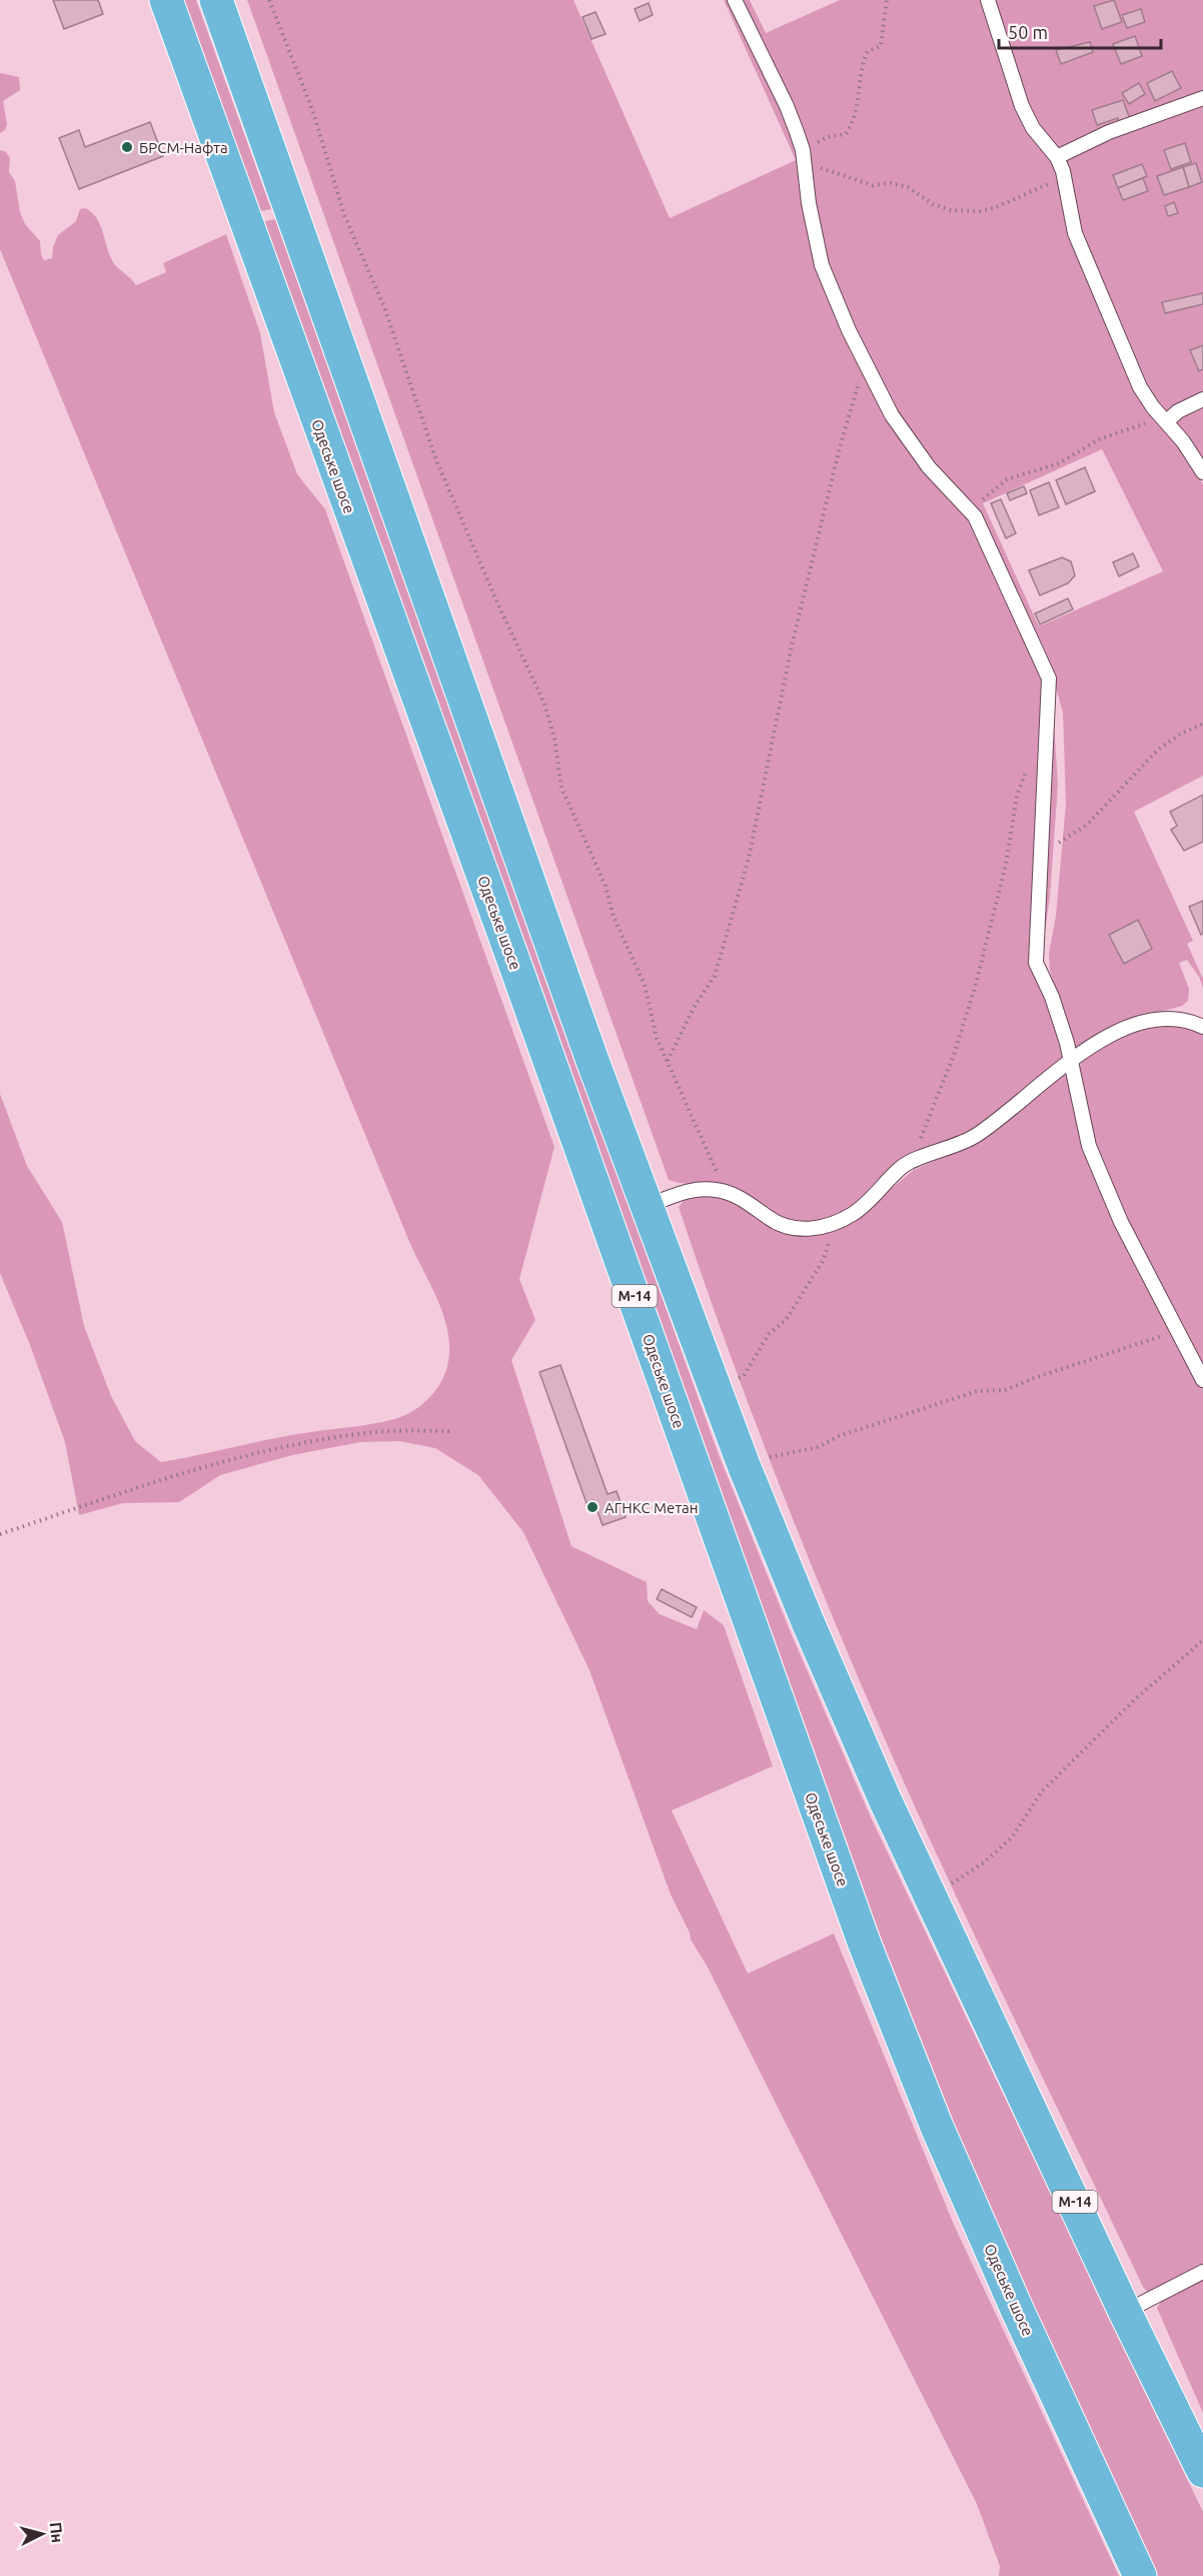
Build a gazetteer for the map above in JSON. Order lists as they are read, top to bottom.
{
  "streets": {
    "highway": ["Одеське шосе", "М-14"]
  },
  "places": ["БРСМ-Нафта", "АГНКС Метан"],
  "scale_bar": "50 m",
  "north": "right"
}
